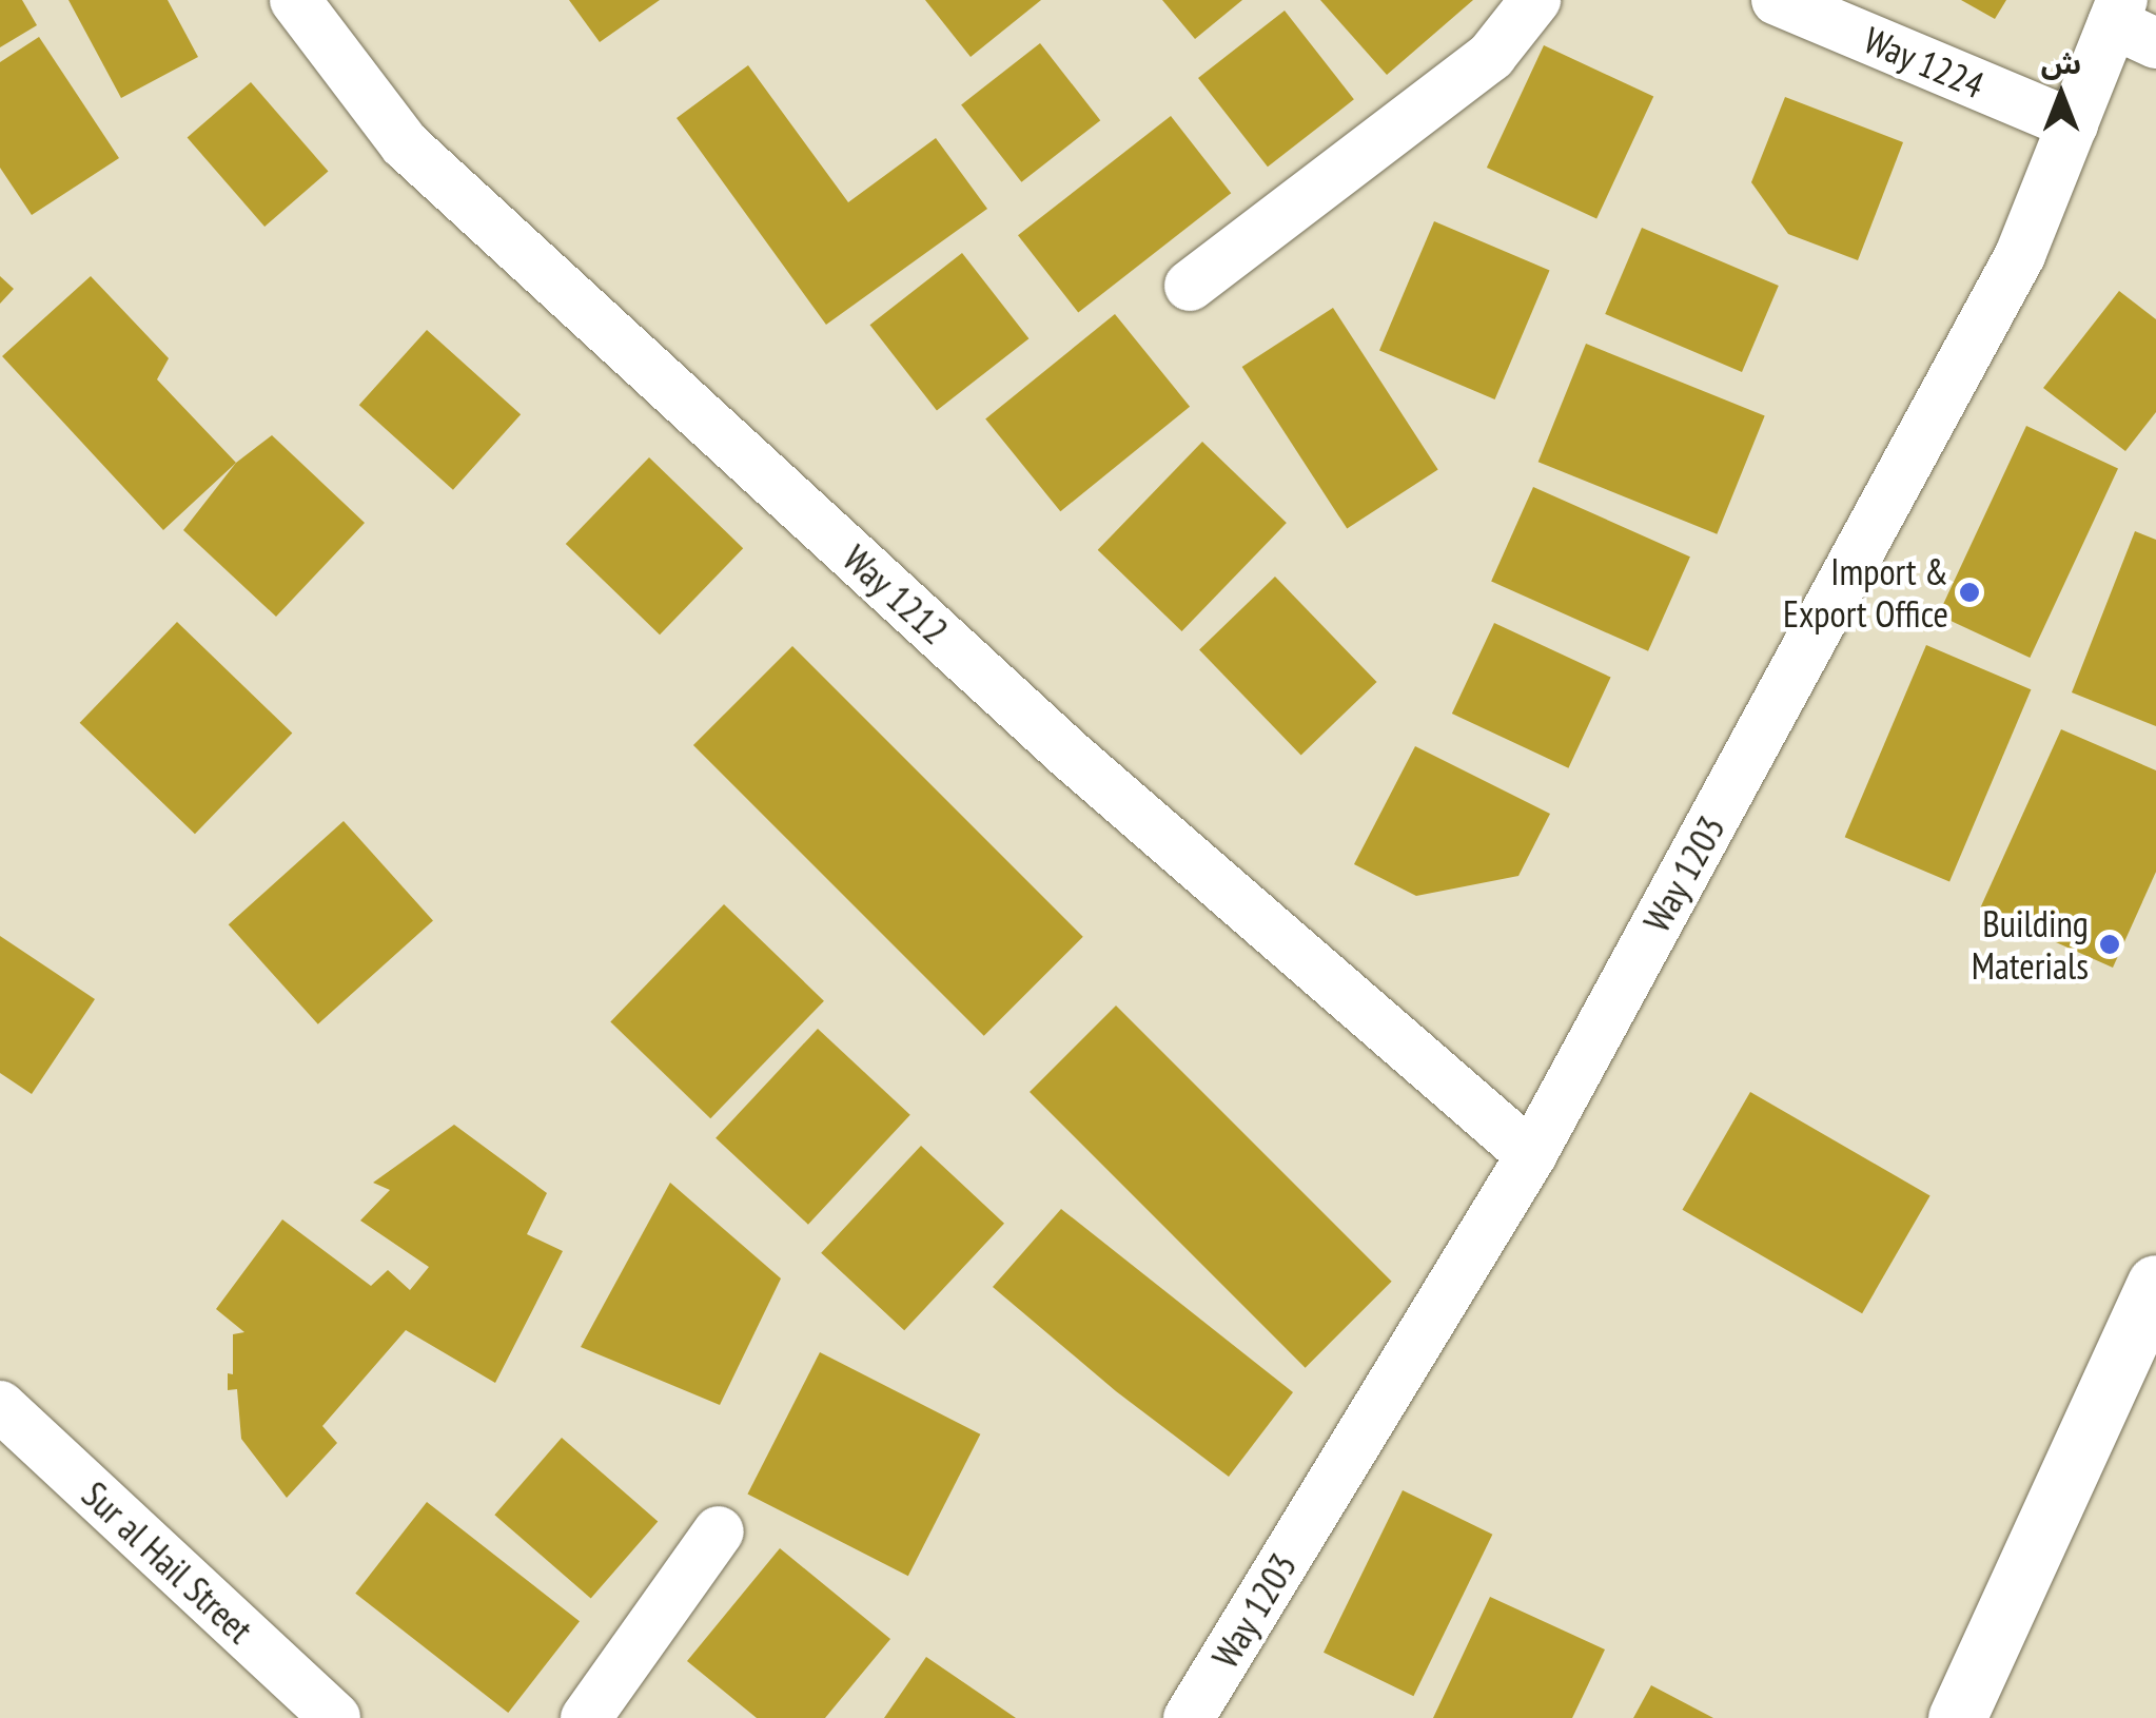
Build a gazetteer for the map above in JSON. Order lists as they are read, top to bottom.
{
  "streets": {
    "street": [
      "Way 1224",
      "Way 1212",
      "Way 1203",
      "Sur al Hail Street"
    ]
  },
  "crossings": [
    ["Way 1224", "Way 1203"],
    ["Way 1212", "Way 1203"]
  ],
  "places": ["Import & Export Office", "Building Materials"],
  "north": "top"
}
